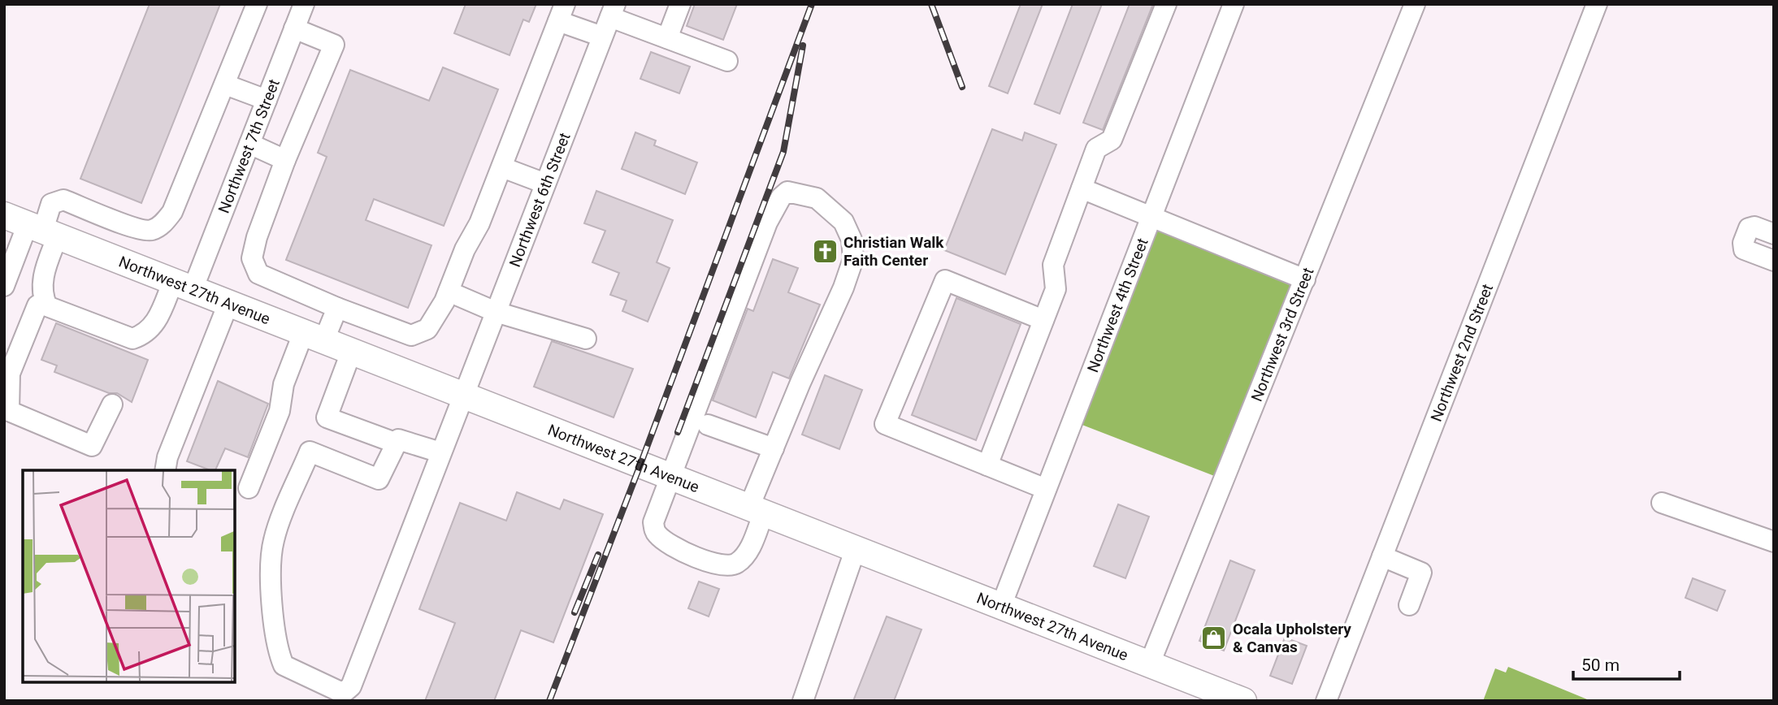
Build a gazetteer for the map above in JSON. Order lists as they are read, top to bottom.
{
  "streets": {
    "main road": ["Northwest 27th Avenue"],
    "street": [
      "Northwest 7th Street",
      "Northwest 6th Street",
      "Northwest 4th Street",
      "Northwest 3rd Street",
      "Northwest 2nd Street"
    ]
  },
  "crossings": [
    ["Northwest 7th Street", "Northwest 27th Avenue"],
    ["Northwest 6th Street", "Northwest 27th Avenue"],
    ["Northwest 27th Avenue", "Northwest 4th Street"],
    ["Northwest 27th Avenue", "Northwest 3rd Street"]
  ],
  "places": {
    "church": ["Christian Walk Faith Center"],
    "shop": ["Ocala Upholstery & Canvas"]
  },
  "scale_bar": "50 m"
}
